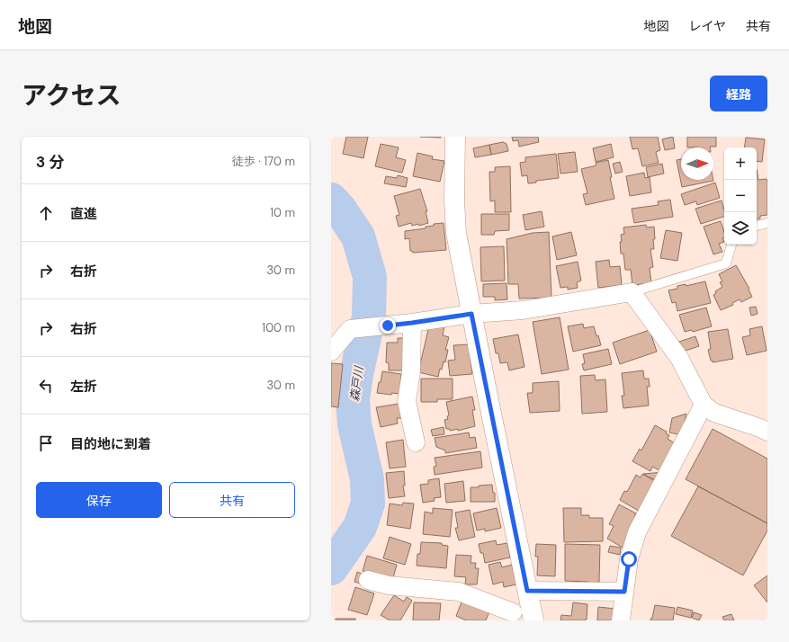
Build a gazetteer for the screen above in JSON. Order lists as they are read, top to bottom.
{
  "water": ["森戸川"],
  "north": "right",
  "page": {
    "header": "地図",
    "nav": ["地図", "レイヤ", "共有"],
    "title": "アクセス",
    "buttons": [
      "経路",
      ["保存", "共有"]
    ],
    "heading": ["3 分", "徒歩 · 170 m"],
    "map_buttons": ["+", "−"],
    "list": [
      ["直進", "10 m"],
      ["右折", "30 m"],
      ["右折", "100 m"],
      ["左折", "30 m"],
      "目的地に到着"
    ]
  }
}
